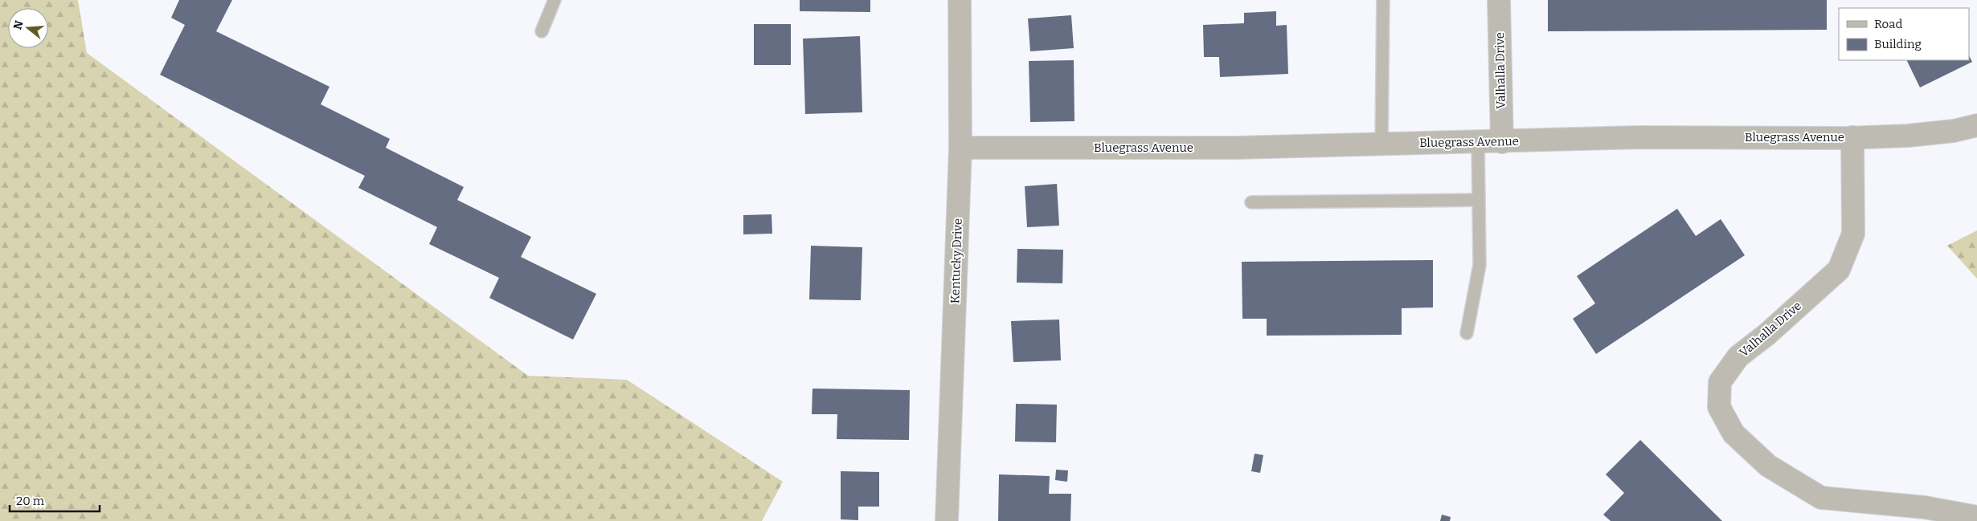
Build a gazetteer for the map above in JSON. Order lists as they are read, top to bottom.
{
  "streets": {
    "street": ["Valhalla Drive", "Bluegrass Avenue", "Kentucky Drive"]
  },
  "crossings": [
    ["Valhalla Drive", "Bluegrass Avenue"],
    ["Bluegrass Avenue", "Kentucky Drive"]
  ],
  "legend": ["Road", "Building"],
  "scale_bar": "20 m",
  "north": "left"
}
